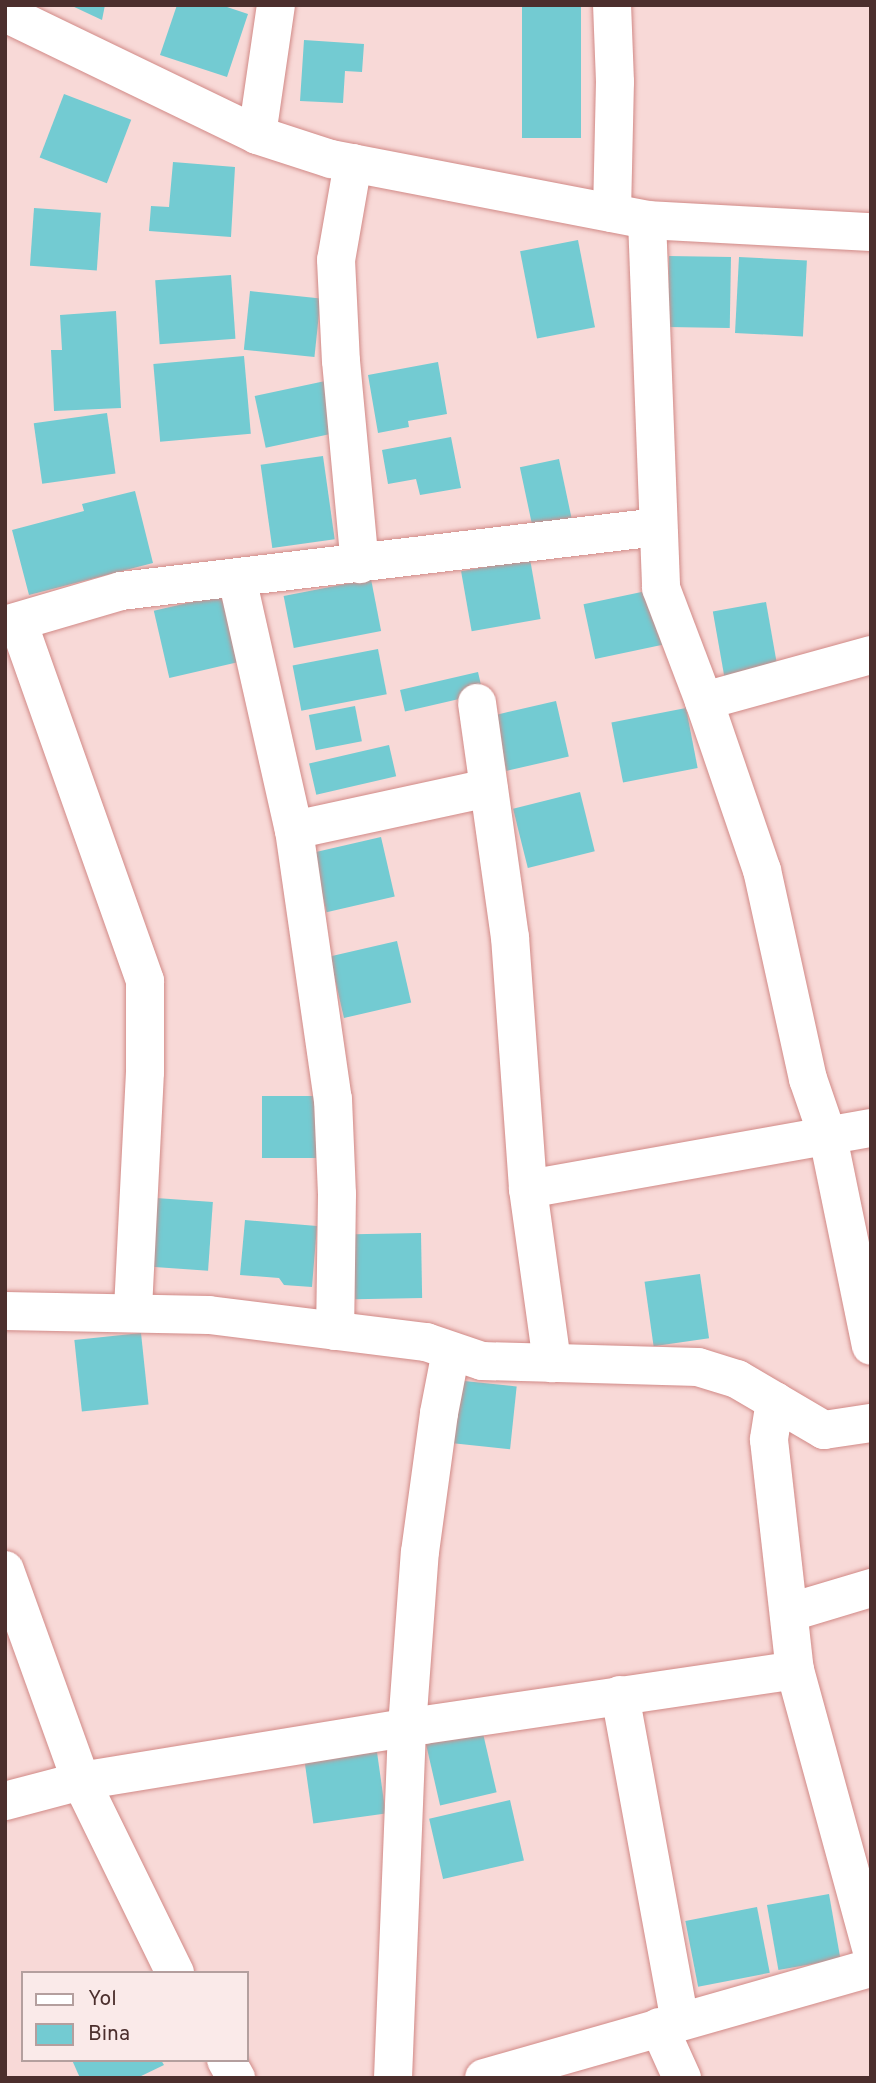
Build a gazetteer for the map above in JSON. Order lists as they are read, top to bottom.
{
  "legend": ["Yol", "Bina"]
}
